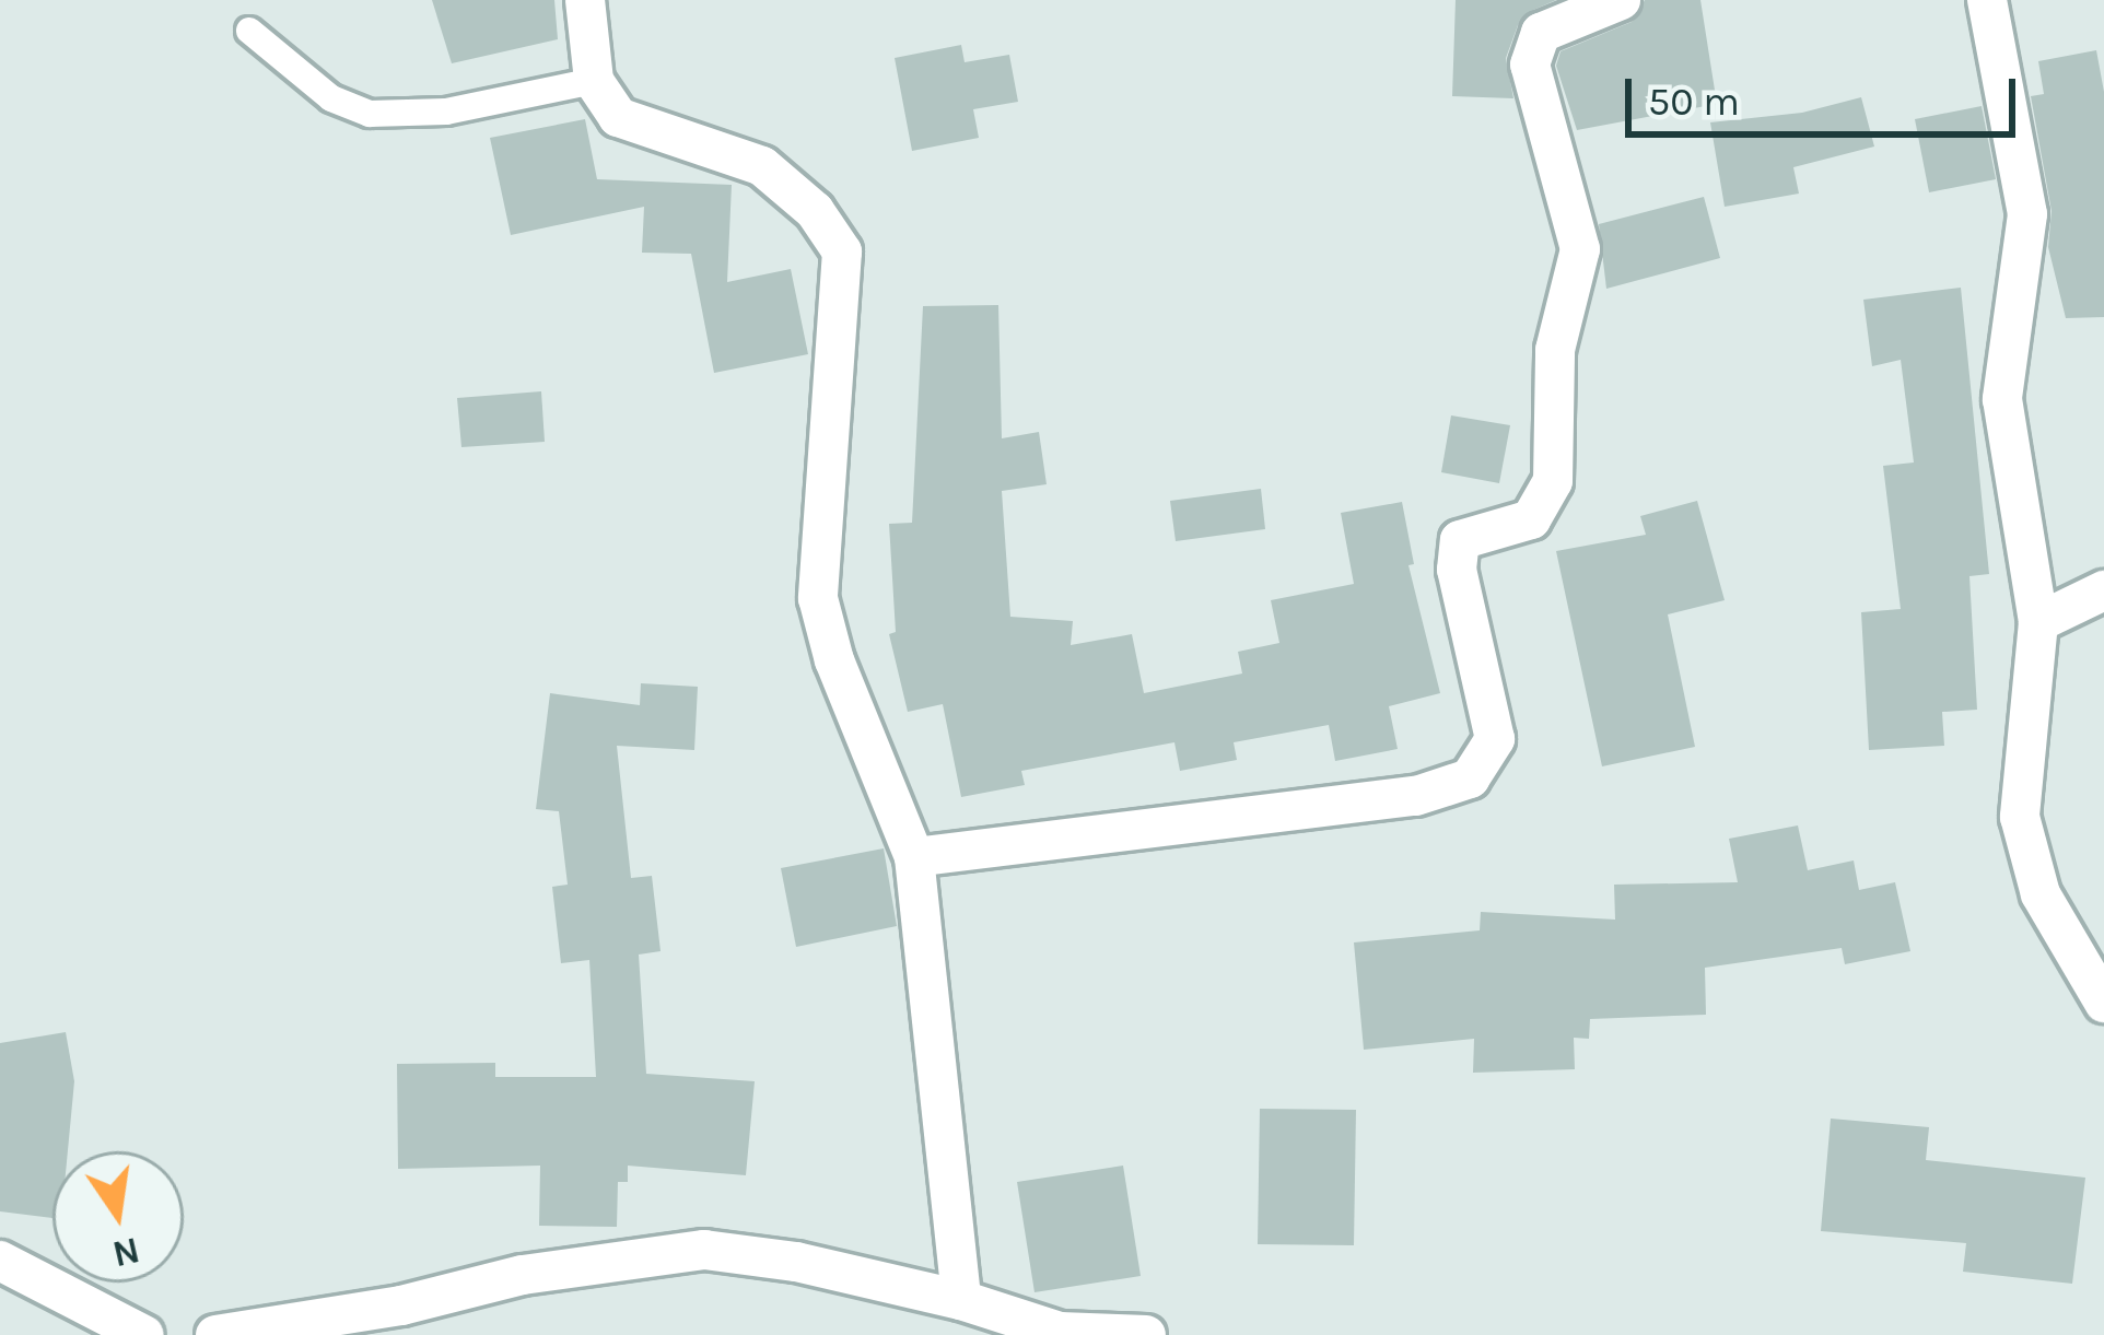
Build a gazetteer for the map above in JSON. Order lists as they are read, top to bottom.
{
  "scale_bar": "50 m",
  "north": "bottom"
}
